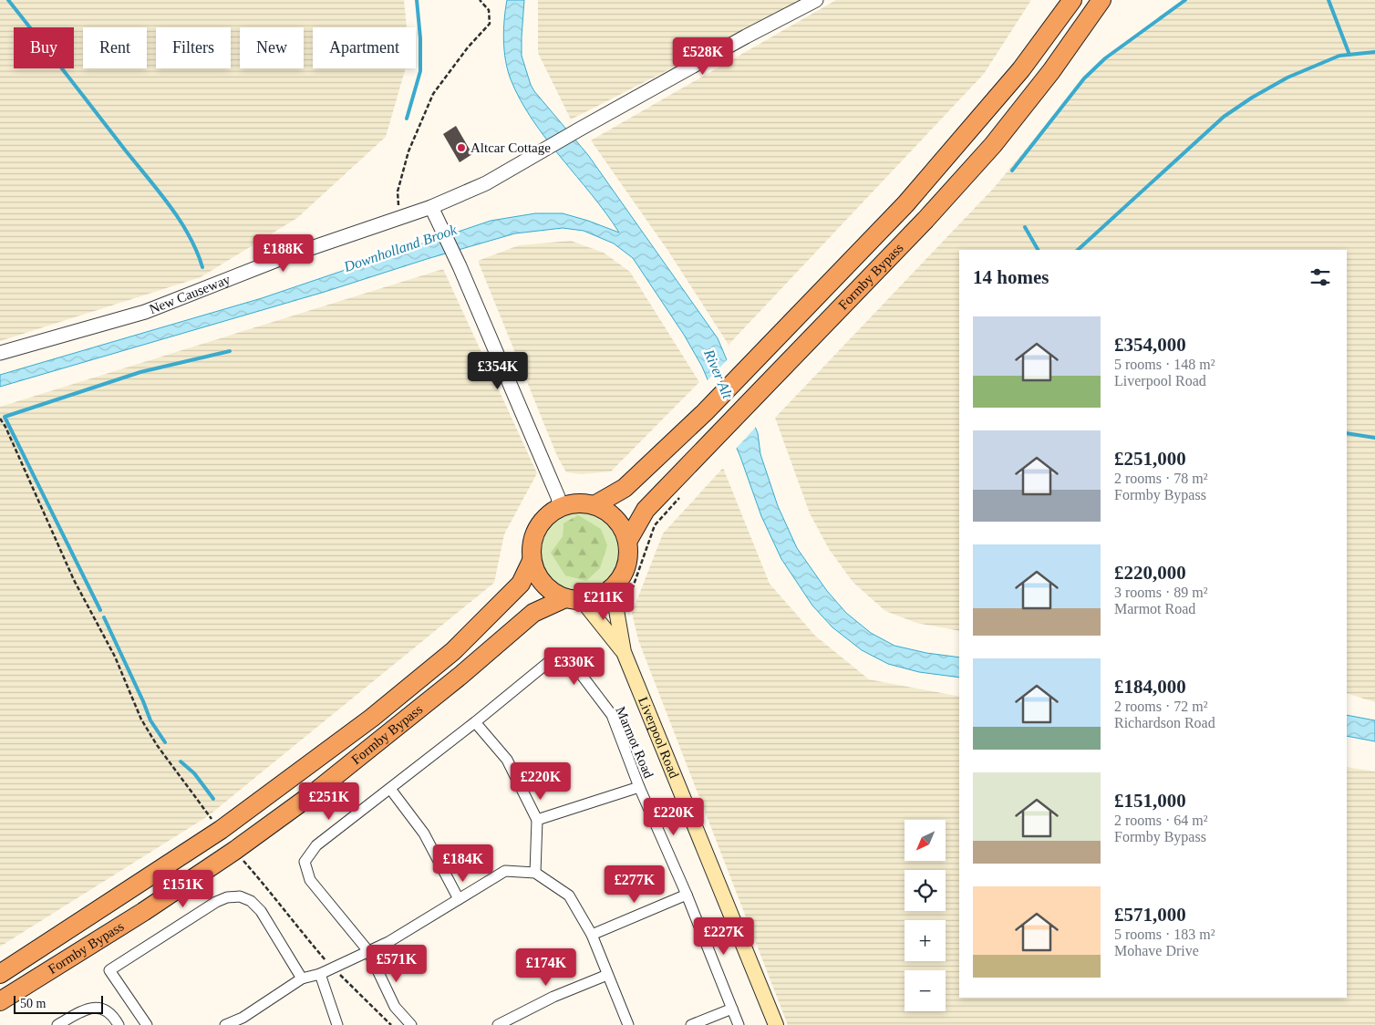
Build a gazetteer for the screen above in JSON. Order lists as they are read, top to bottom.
{
  "streets": {
    "highway": ["Formby Bypass"],
    "main road": ["Liverpool Road"],
    "street": ["New Causeway", "Marmot Road"]
  },
  "crossings": [
    ["Formby Bypass", "Liverpool Road"]
  ],
  "water": ["Downholland Brook", "River Alt"],
  "places": ["Altcar Cottage"],
  "scale_bar": "50 m",
  "north": "bottom left",
  "page": {
    "chip": [
      "Buy",
      "Rent",
      "Filters",
      "New",
      "Apartment"
    ],
    "price": [
      "£528K",
      "£188K",
      "£354K",
      "£211K",
      "£330K",
      "£220K",
      "£251K",
      "£220K",
      "£184K",
      "£277K",
      "£151K",
      "£227K",
      "£571K",
      "£174K"
    ],
    "heading": "14 homes",
    "list": [
      {
        "name": "£354,000",
        "note": "5 rooms · 148 m² · Liverpool Road"
      },
      {
        "name": "£251,000",
        "note": "2 rooms · 78 m² · Formby Bypass"
      },
      {
        "name": "£220,000",
        "note": "3 rooms · 89 m² · Marmot Road"
      },
      {
        "name": "£184,000",
        "note": "2 rooms · 72 m² · Richardson Road"
      },
      {
        "name": "£151,000",
        "note": "2 rooms · 64 m² · Formby Bypass"
      },
      {
        "name": "£571,000",
        "note": "5 rooms · 183 m² · Mohave Drive"
      }
    ],
    "map_buttons": ["+", "−"],
    "scale": "50 m"
  }
}
